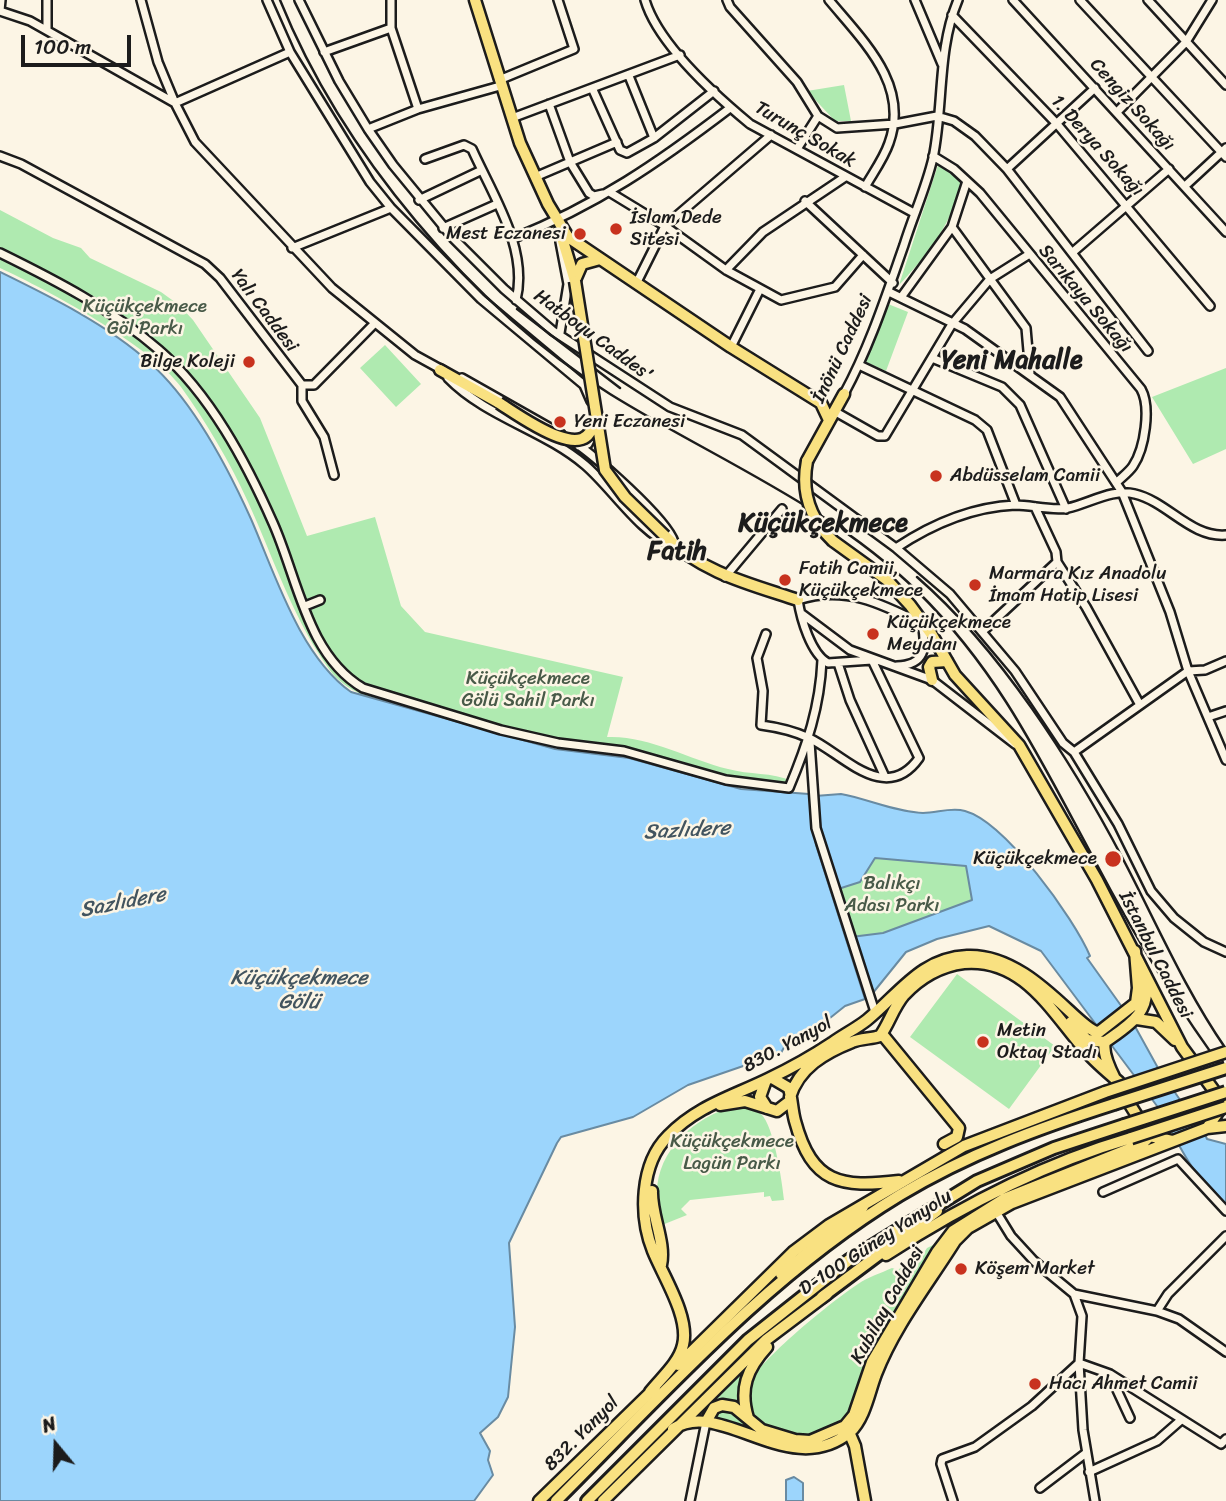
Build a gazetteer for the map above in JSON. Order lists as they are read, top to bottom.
{
  "streets": {
    "main road": [
      "İnönü Caddesi",
      "İstanbul Caddesi",
      "830. Yanyol",
      "D-100 Güney Yanyolu",
      "Kubilay Caddesi",
      "832. Yanyol"
    ],
    "street": [
      "Cengiz Sokağı",
      "Turunç Sokak",
      "1. Derya Sokağı",
      "Sarıkaya Sokağı",
      "Yalı Caddesi",
      "Hatboyu Caddes'"
    ]
  },
  "crossings": [
    ["Turunç Sokak", "İnönü Caddesi"],
    ["1. Derya Sokağı", "İnönü Caddesi"],
    ["Sarıkaya Sokağı", "İnönü Caddesi"],
    ["İnönü Caddesi", "İstanbul Caddesi"],
    ["İstanbul Caddesi", "D-100 Güney Yanyolu"],
    ["830. Yanyol", "832. Yanyol"]
  ],
  "districts": ["Yeni Mahalle", "Küçükçekmece", "Fatih"],
  "water": ["Sazlıdere", "Küçükçekmece Gölü"],
  "parks": [
    "Küçükçekmece Göl Parkı",
    "Küçükçekmece Gölü Sahil Parkı",
    "Balıkçı Adası Parkı",
    "Küçükçekmece Lagün Parkı"
  ],
  "places": [
    "İslam Dede Sitesi",
    "Mest Eczanesi",
    "Bilge Koleji",
    "Yeni Eczanesi",
    "Abdüsselam Camii",
    "Fatih Camii, Küçükçekmece",
    "Marmara Kız Anadolu İmam Hatip Lisesi",
    "Küçükçekmece Meydanı",
    "Küçükçekmece",
    "Metin Oktay Stadı",
    "Köşem Market",
    "Hacı Ahmet Camii"
  ],
  "scale_bar": "100 m",
  "north": "top"
}
